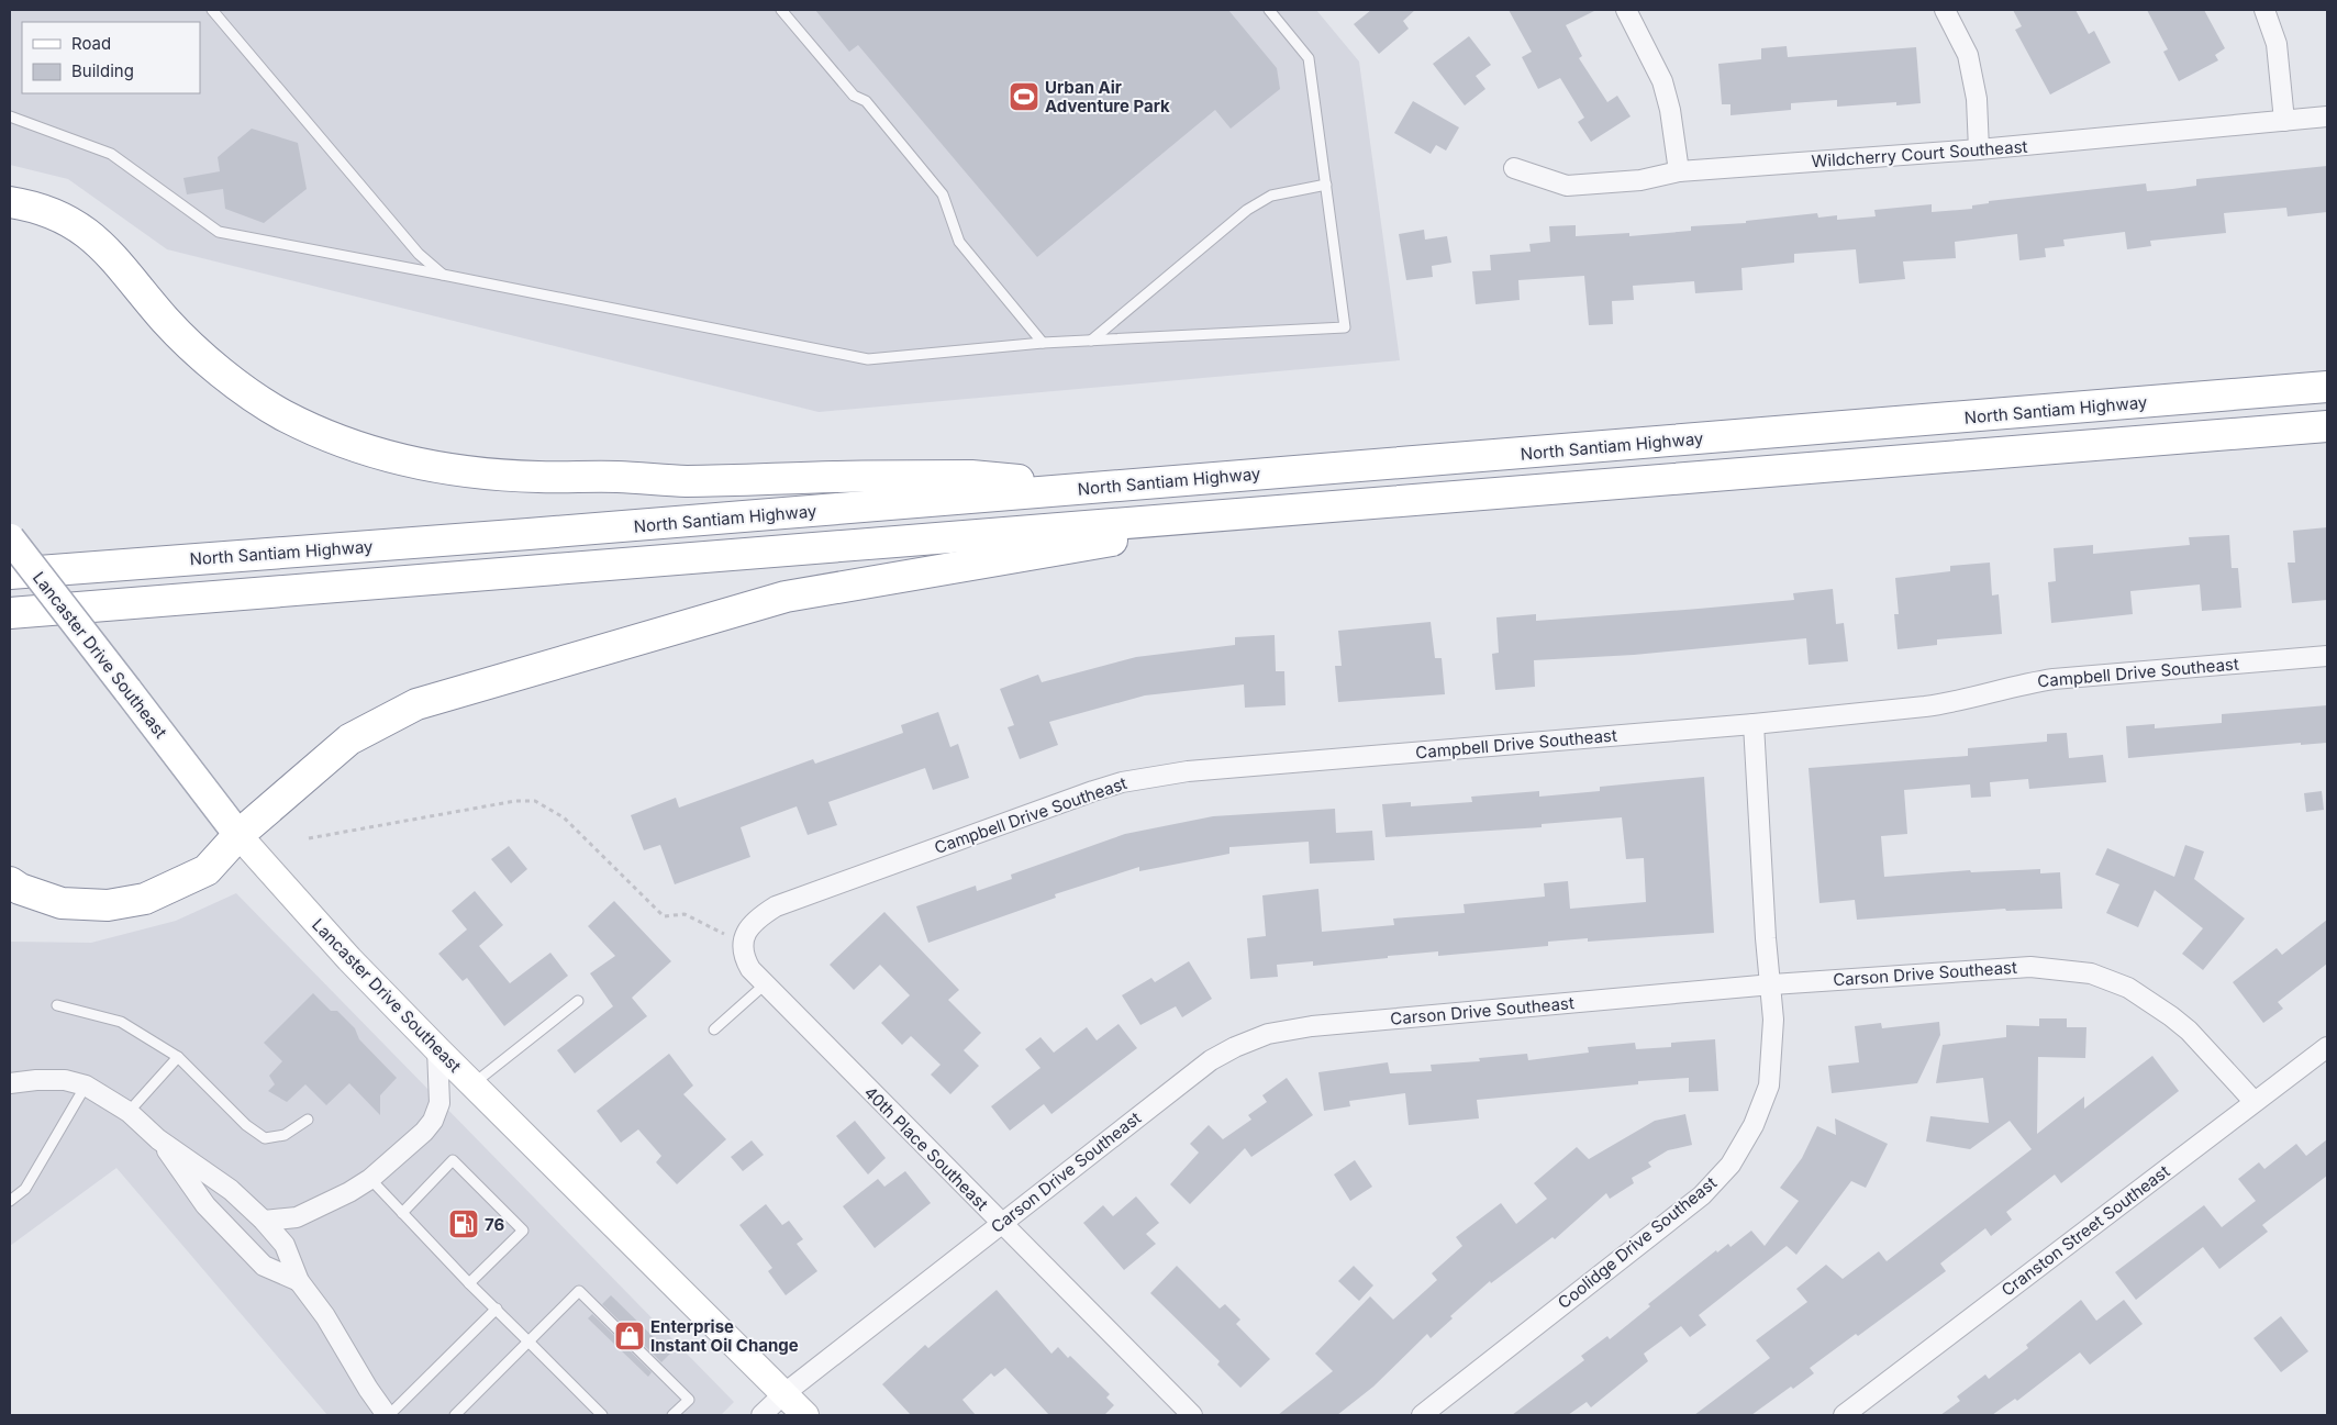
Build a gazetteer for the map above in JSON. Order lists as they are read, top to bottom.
{
  "streets": {
    "highway": ["North Santiam Highway"],
    "main road": ["Lancaster Drive Southeast"],
    "street": [
      "Wildcherry Court Southeast",
      "Campbell Drive Southeast",
      "Carson Drive Southeast",
      "40th Place Southeast",
      "Cranston Street Southeast",
      "Coolidge Drive Southeast"
    ]
  },
  "crossings": [
    ["Lancaster Drive Southeast", "Carson Drive Southeast"],
    ["Campbell Drive Southeast", "40th Place Southeast"],
    ["Campbell Drive Southeast", "Coolidge Drive Southeast"],
    ["Carson Drive Southeast", "40th Place Southeast"],
    ["Carson Drive Southeast", "Cranston Street Southeast"],
    ["Carson Drive Southeast", "Coolidge Drive Southeast"]
  ],
  "places": {
    "sports": ["Urban Air Adventure Park"],
    "fuel station": ["76"],
    "shop": ["Enterprise Instant Oil Change"]
  },
  "legend": ["Road", "Building"]
}
